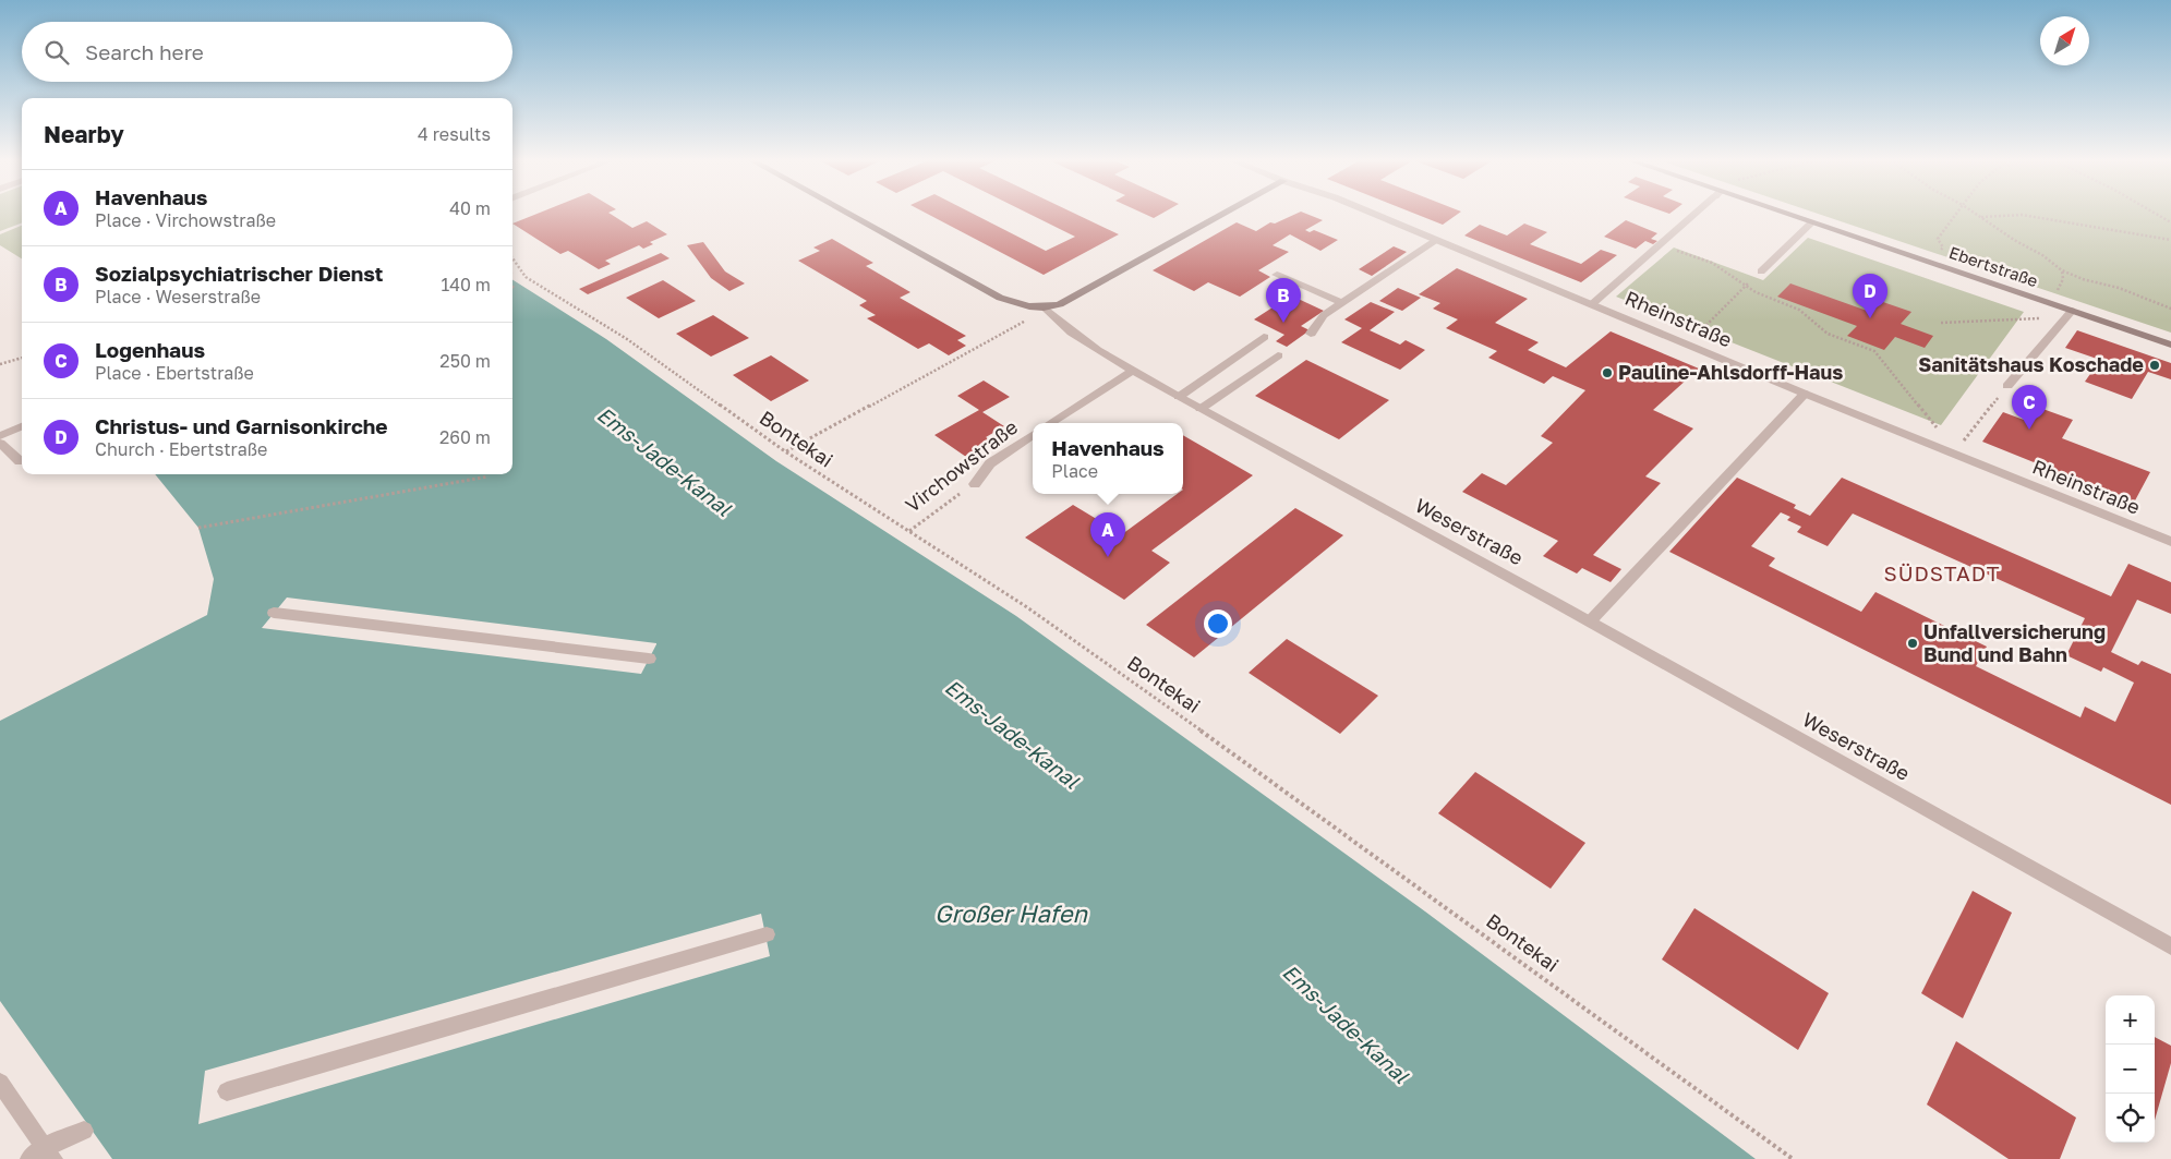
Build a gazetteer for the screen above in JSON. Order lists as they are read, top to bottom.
{
  "streets": {
    "street": [
      "Ebertstraße",
      "Rheinstraße",
      "Virchowstraße",
      "Weserstraße"
    ],
    "path": ["Bontekai"]
  },
  "crossings": [
    ["Bontekai", "Virchowstraße"],
    ["Virchowstraße", "Weserstraße"]
  ],
  "districts": ["SÜDSTADT"],
  "water": ["Ems-Jade-Kanal", "Großer Hafen"],
  "places": ["Sanitätshaus Koschade", "Pauline-Ahlsdorff-Haus", "Unfallversicherung Bund und Bahn"],
  "north": "top right",
  "page": {
    "search": "Search here",
    "heading": ["Nearby", "4 results"],
    "list": [
      {
        "mark": "A",
        "name": "Havenhaus",
        "note": "Place · Virchowstraße",
        "value": "40 m"
      },
      {
        "mark": "B",
        "name": "Sozialpsychiatrischer Dienst",
        "note": "Place · Weserstraße",
        "value": "140 m"
      },
      {
        "mark": "C",
        "name": "Logenhaus",
        "note": "Place · Ebertstraße",
        "value": "250 m"
      },
      {
        "mark": "D",
        "name": "Christus- und Garnisonkirche",
        "note": "Church · Ebertstraße",
        "value": "260 m"
      }
    ],
    "pins": [
      "D",
      "B",
      "C",
      "A"
    ],
    "popup": ["Havenhaus", "Place"],
    "map_buttons": ["+", "−"]
  }
}
